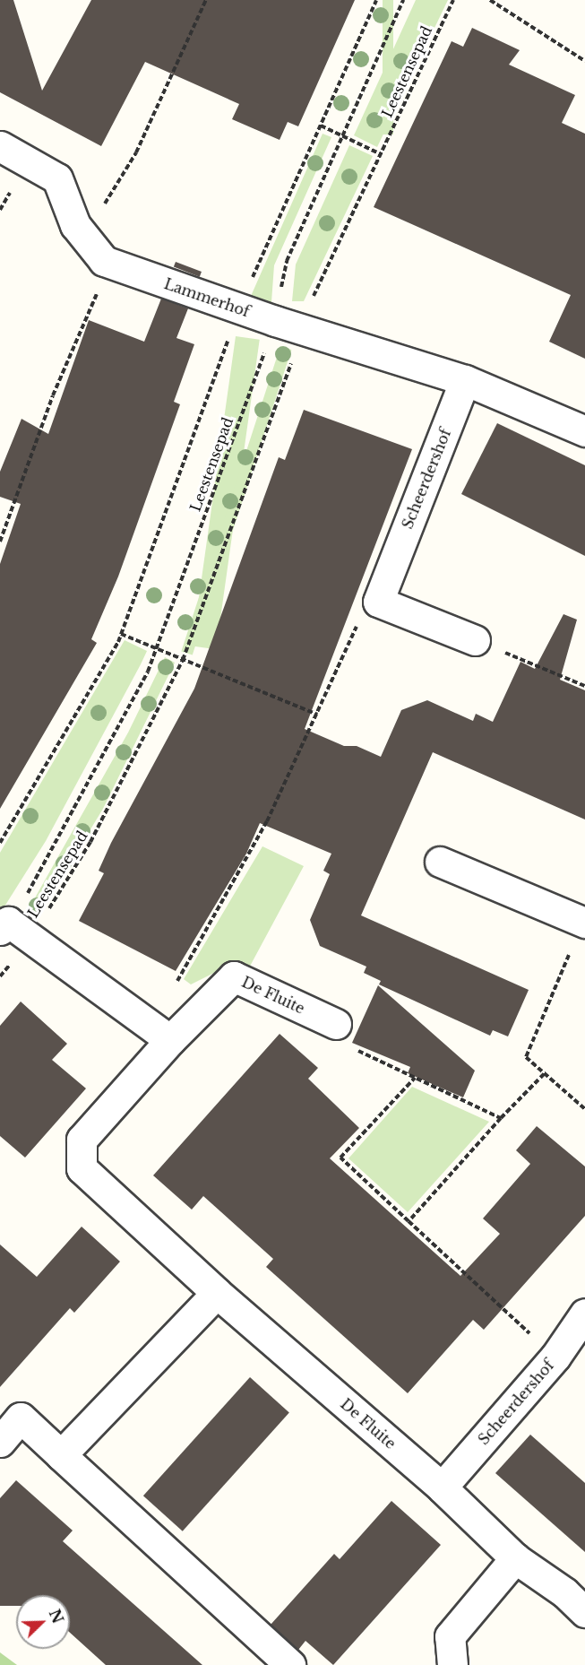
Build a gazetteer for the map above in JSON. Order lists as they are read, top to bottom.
{
  "streets": {
    "street": ["Lammerhof", "Scheerdershof", "De Fluite"],
    "path": ["Leestensepad"]
  },
  "crossings": [
    ["Leestensepad", "Lammerhof"],
    ["Lammerhof", "Scheerdershof"],
    ["Scheerdershof", "De Fluite"]
  ],
  "north": "top right"
}
